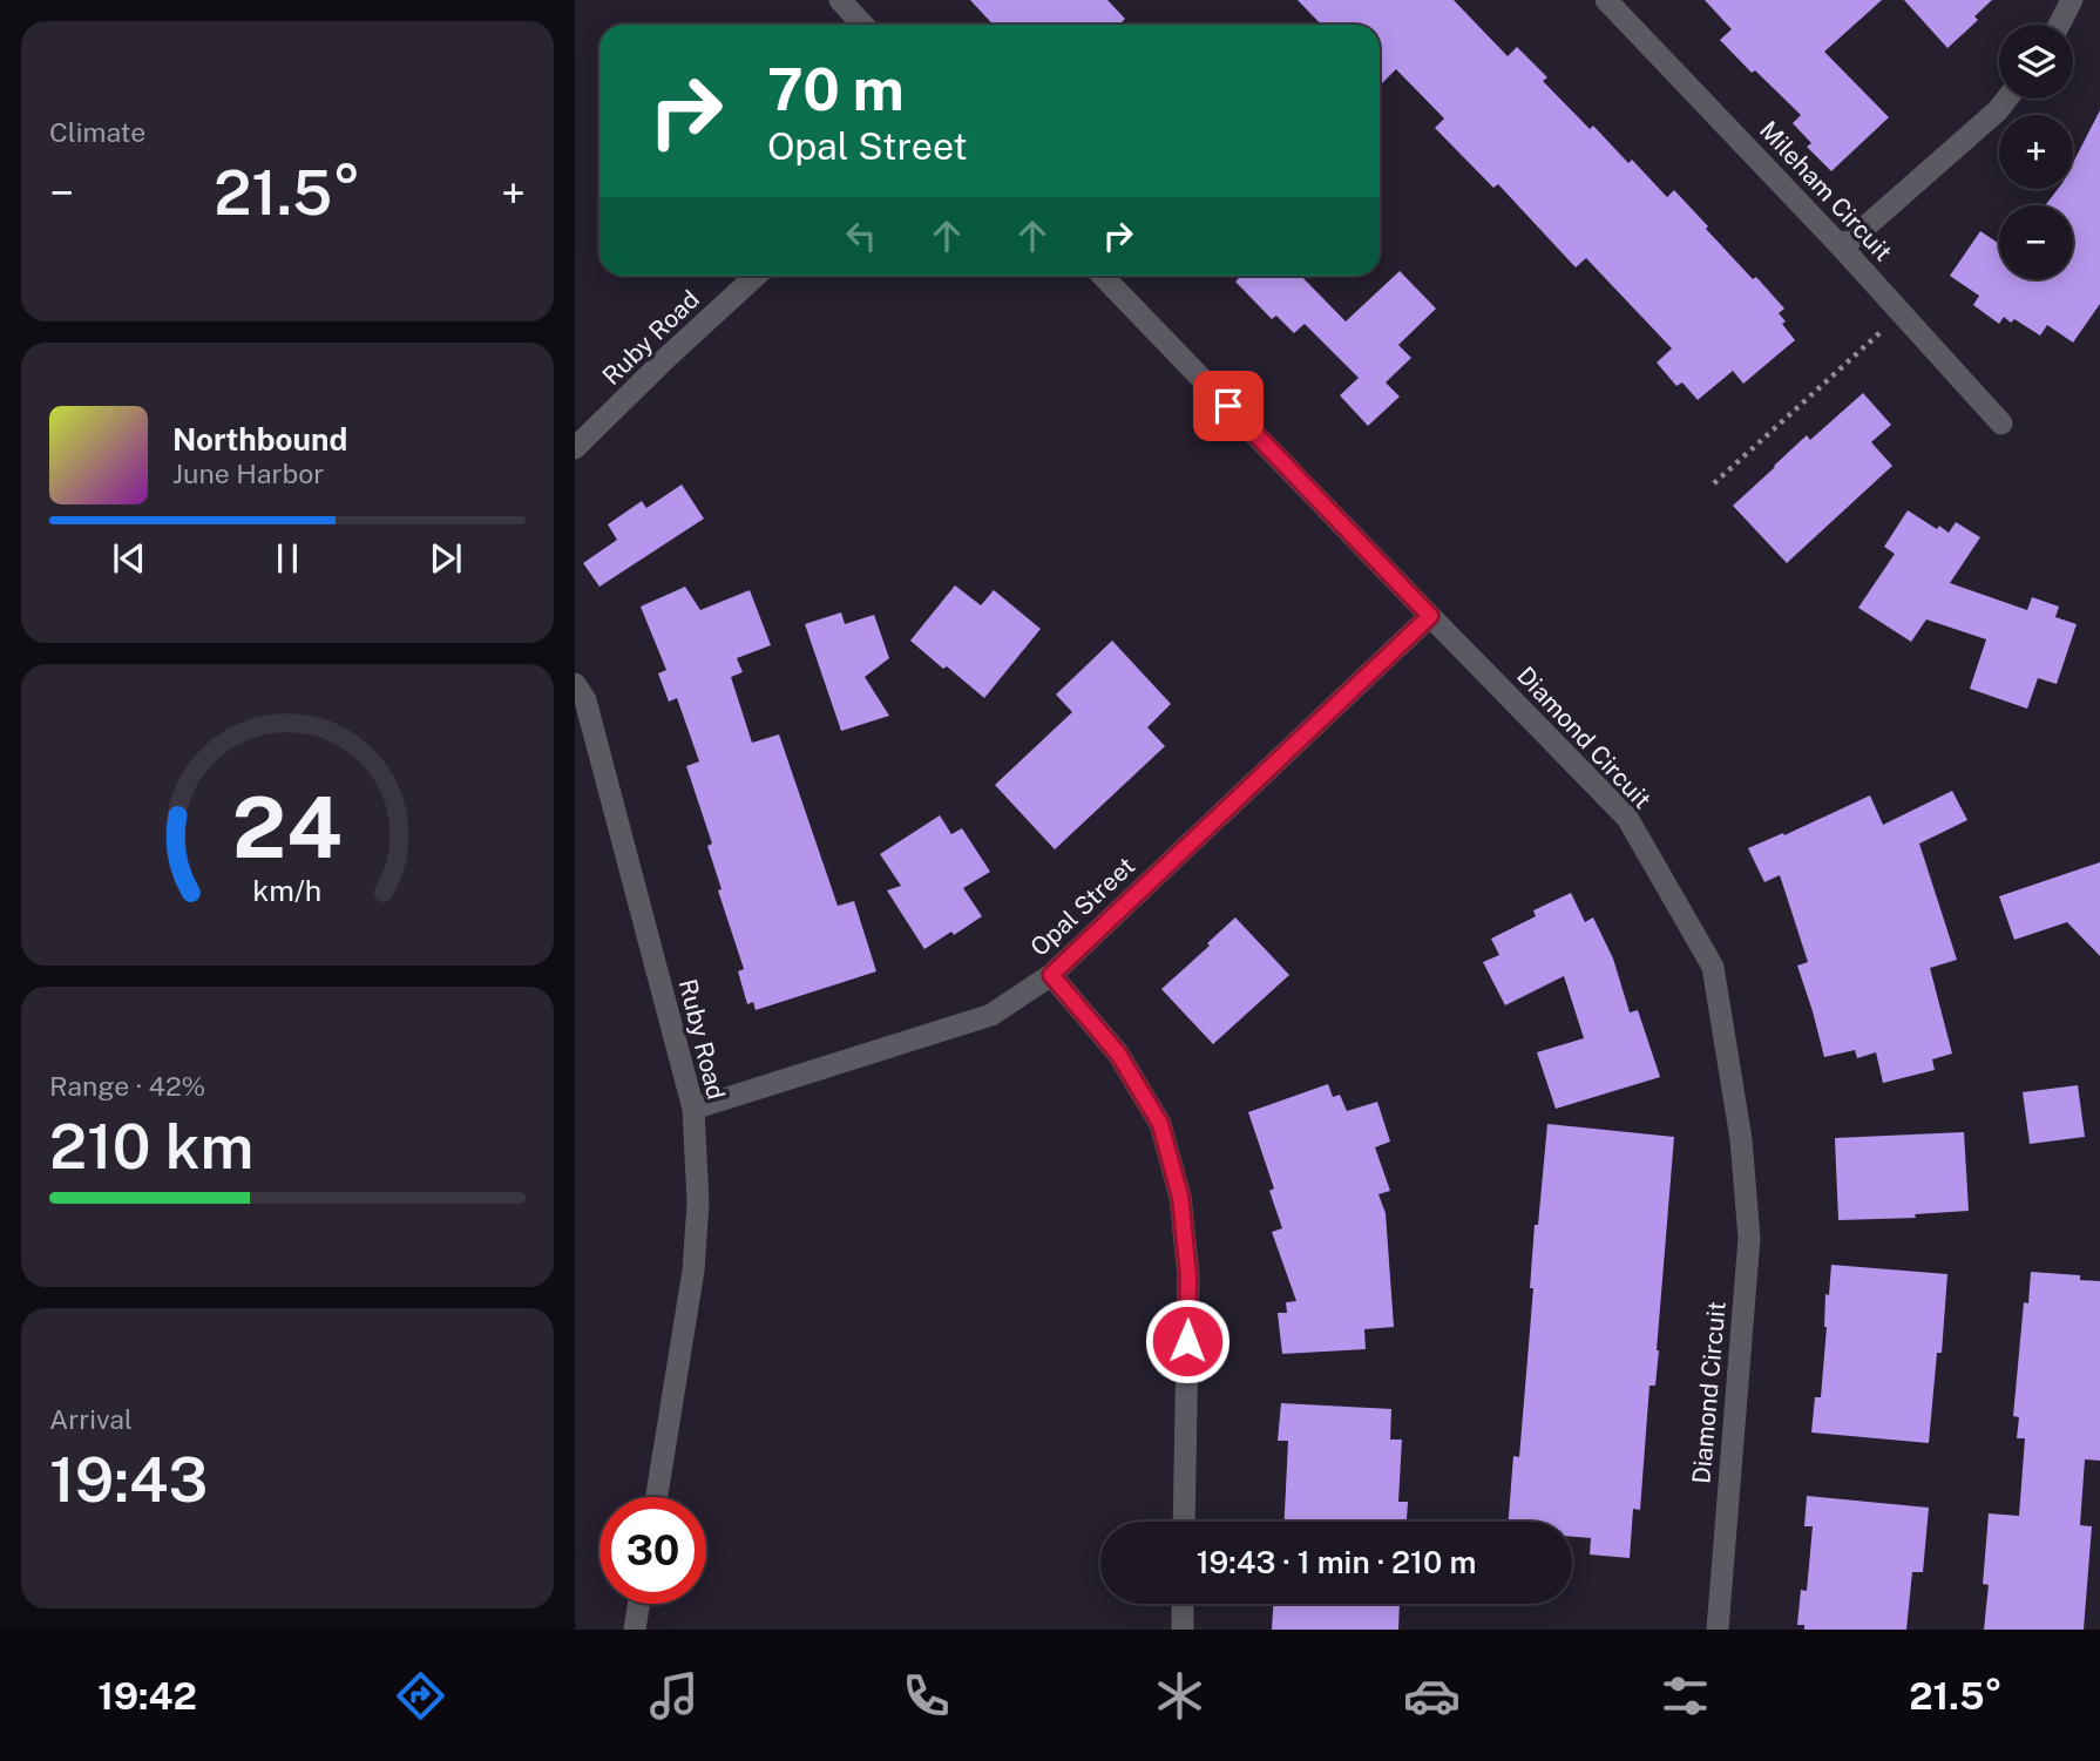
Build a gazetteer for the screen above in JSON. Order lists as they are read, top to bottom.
{
  "streets": {
    "street": [
      "Mileham Circuit",
      "Ruby Road",
      "Diamond Circuit",
      "Opal Street"
    ]
  },
  "crossings": [
    ["Ruby Road", "Opal Street"],
    ["Diamond Circuit", "Opal Street"]
  ],
  "page": {
    "tile": [
      "Climate",
      ["Range · 42%", "210 km"],
      ["Arrival", "19:43"]
    ],
    "map_buttons": ["+", "−"],
    "turn": ["70 m", "Opal Street"],
    "heat": ["−", "21.5°", "+"],
    "song": ["Northbound", "June Harbor"],
    "limit": "30",
    "trip": "19:43 · 1 min · 210 m",
    "tabs": ["19:42", "21.5°"],
    "gauge": ["24", "km/h"]
  }
}
